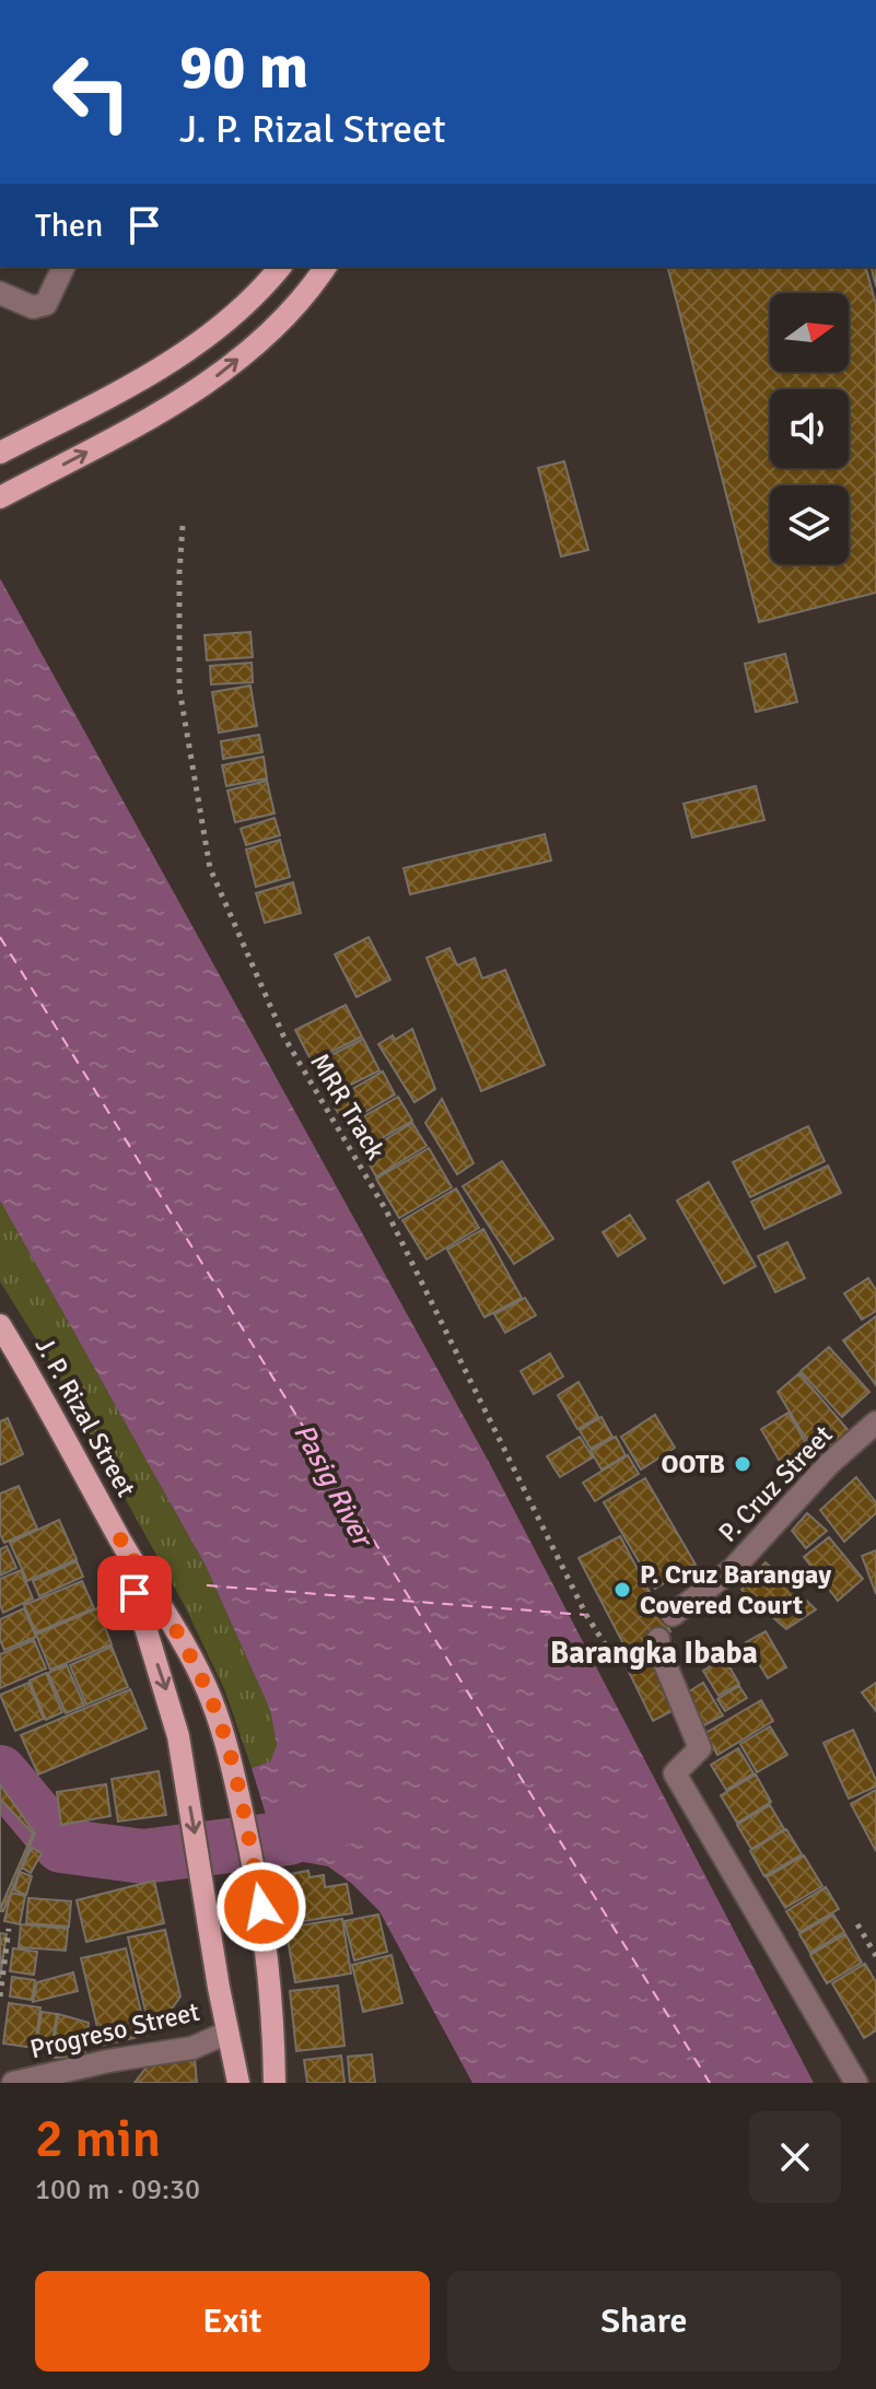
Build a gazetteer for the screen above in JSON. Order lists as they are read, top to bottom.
{
  "streets": {
    "main road": ["J. P. Rizal Street"],
    "street": ["P. Cruz Street", "Progreso Street"],
    "path": ["MRR Track"]
  },
  "crossings": [
    ["J. P. Rizal Street", "Progreso Street"]
  ],
  "districts": ["Barangka Ibaba"],
  "water": ["Pasig River"],
  "places": ["OOTB", "P. Cruz Barangay Covered Court"],
  "north": "right",
  "page": {
    "turn": ["90 m", "J. P. Rizal Street"],
    "then": "Then",
    "heading": ["2 min", "100 m · 09:30"],
    "buttons": ["Exit", "Share"]
  }
}
